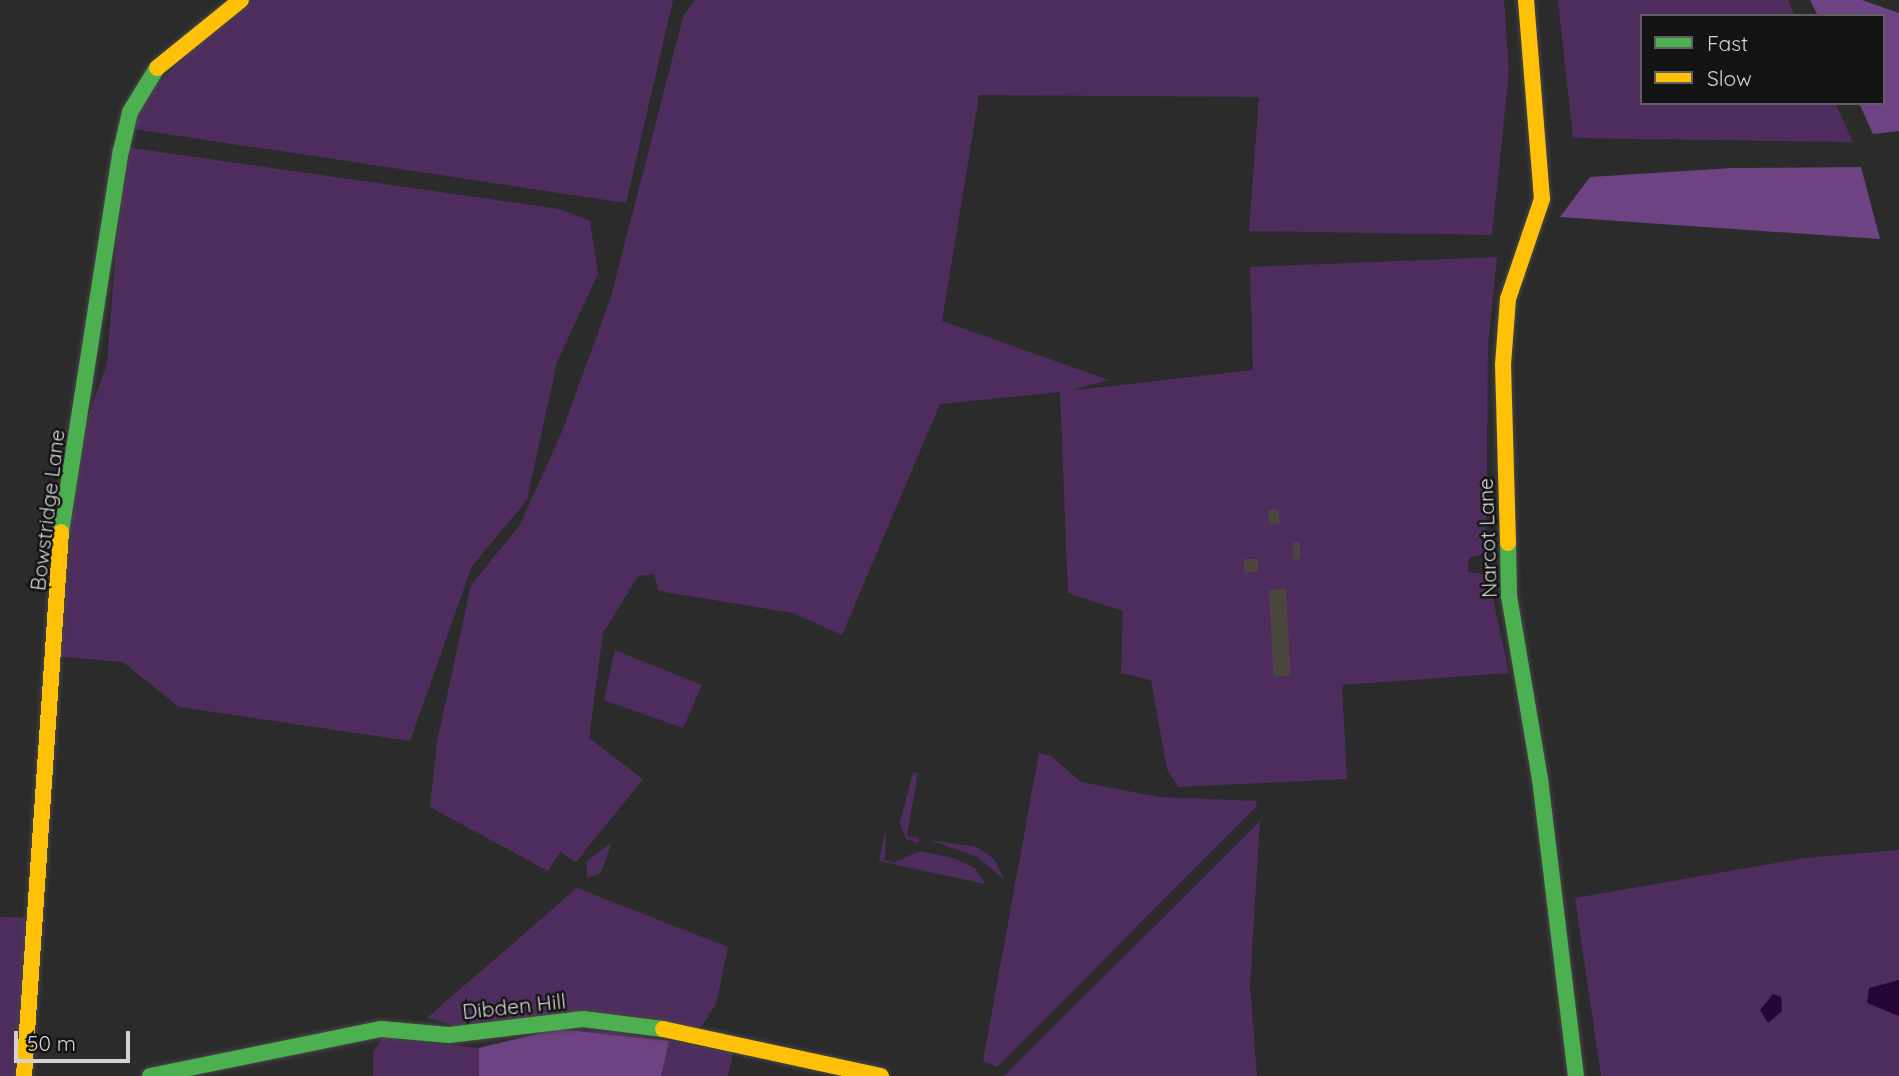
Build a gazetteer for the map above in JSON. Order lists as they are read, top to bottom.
{
  "streets": {
    "street": ["Bowstridge Lane", "Narcot Lane", "Dibden Hill"]
  },
  "legend": ["Fast", "Slow"],
  "scale_bar": "50 m"
}
